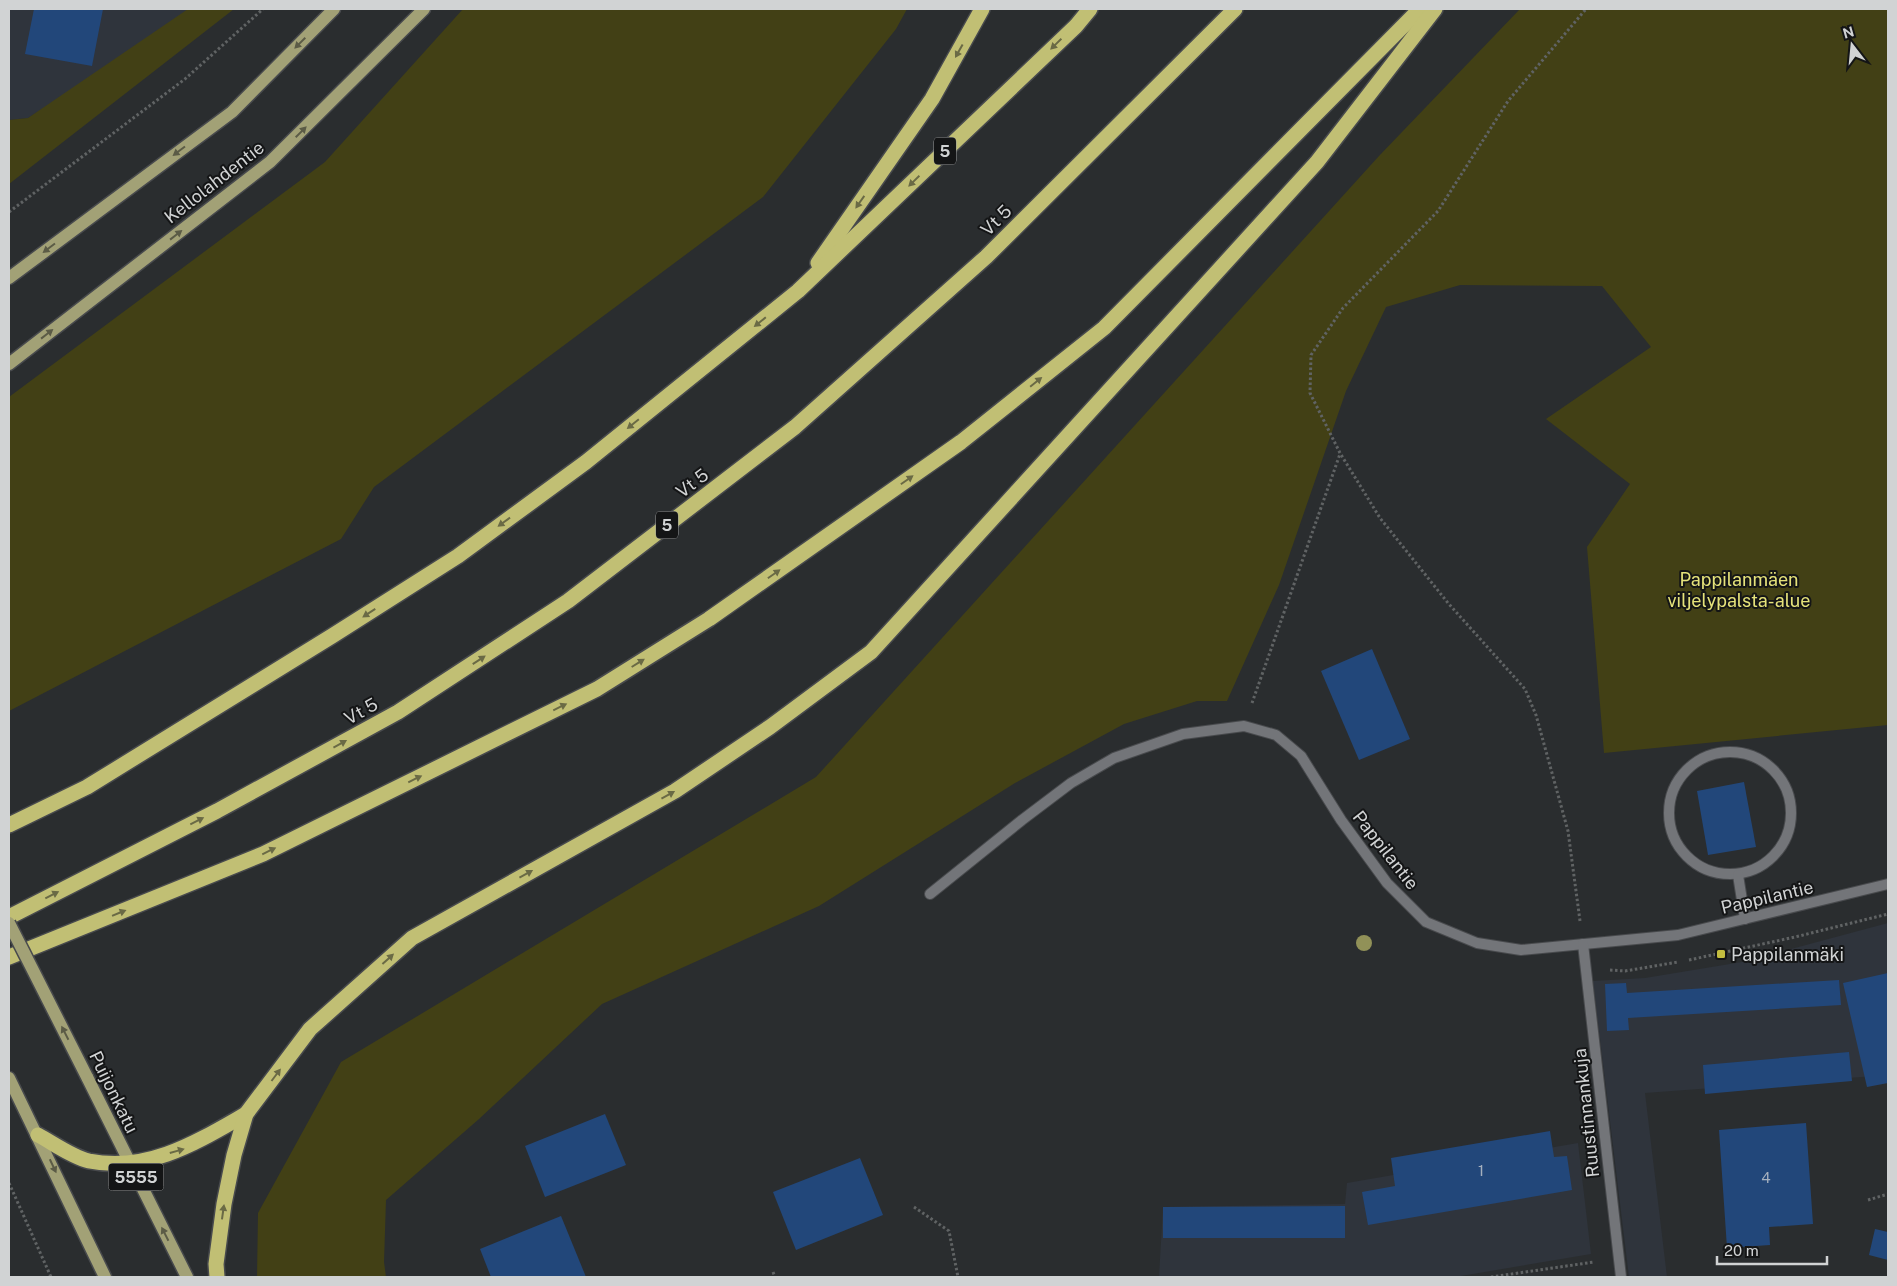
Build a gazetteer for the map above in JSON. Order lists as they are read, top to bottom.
{
  "streets": {
    "highway": ["5", "Vt 5"],
    "main road": ["Kellolahdentie", "Puijonkatu", "5555"],
    "street": ["Pappilantie", "Ruustinnankuja"]
  },
  "crossings": [
    ["Pappilantie", "Ruustinnankuja"]
  ],
  "parks": ["Pappilanmäen viljelypalsta-alue"],
  "places": {
    "transit": ["Pappilanmäki"]
  },
  "house_numbers": ["1", "4"],
  "scale_bar": "20 m",
  "north": "top"
}
